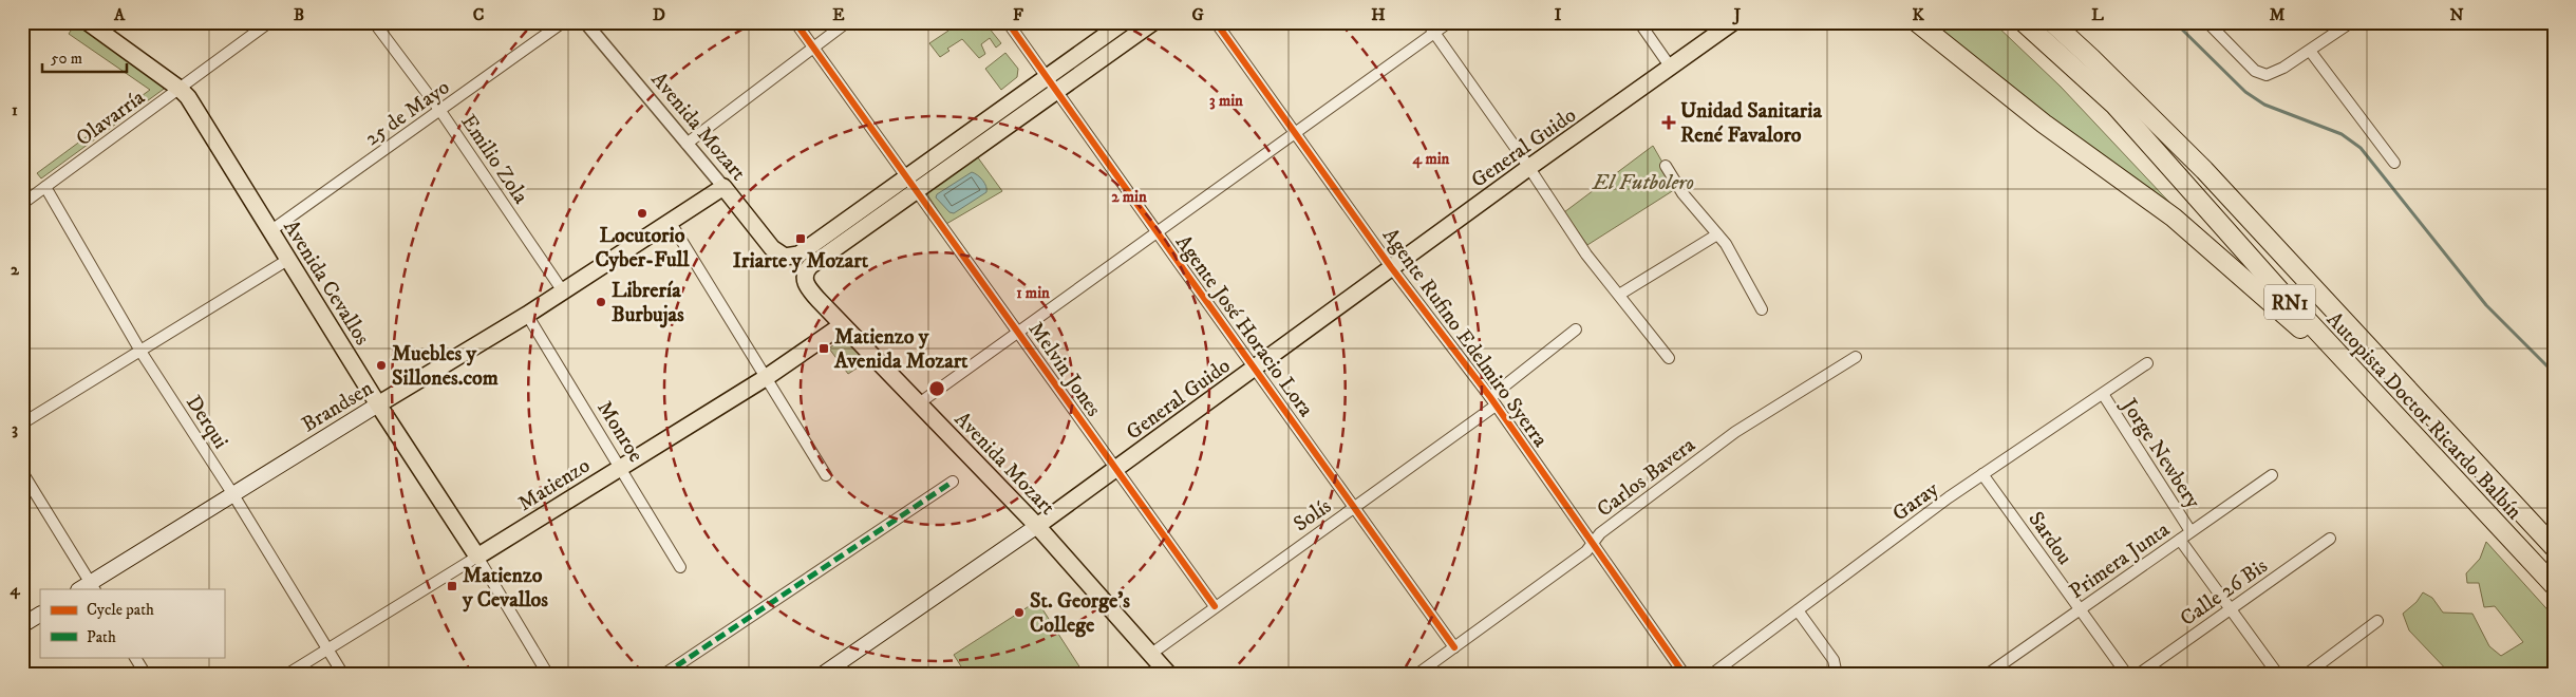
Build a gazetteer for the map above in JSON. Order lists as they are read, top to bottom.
{
  "streets": {
    "highway": ["RN1", "Autopista Doctor Ricardo Balbín"],
    "main road": [
      "Avenida Mozart",
      "General Guido",
      "Avenida Cevallos",
      "Brandsen",
      "Matienzo"
    ],
    "street": [
      "25 de Mayo",
      "Olavarría",
      "Emilio Zola",
      "Agente José Horacio Lora",
      "Agente Rufino Edelmiro Syerra",
      "Melvin Jones",
      "Derqui",
      "Monroe",
      "Jorge Newbery",
      "Carlos Bavera",
      "Garay",
      "Solís",
      "Sardou",
      "Primera Junta",
      "Calle 26 Bis"
    ]
  },
  "crossings": [
    ["25 de Mayo", "Emilio Zola"],
    ["25 de Mayo", "Avenida Cevallos"],
    ["Olavarría", "Avenida Cevallos"],
    ["Olavarría", "Derqui"],
    ["Avenida Mozart", "General Guido"],
    ["Avenida Mozart", "Melvin Jones"],
    ["Avenida Mozart", "Brandsen"],
    ["Avenida Mozart", "Matienzo"],
    ["Avenida Mozart", "Solís"],
    ["General Guido", "Agente José Horacio Lora"],
    ["General Guido", "Agente Rufino Edelmiro Syerra"],
    ["General Guido", "Melvin Jones"],
    ["Emilio Zola", "Brandsen"],
    ["Avenida Cevallos", "Brandsen"],
    ["Avenida Cevallos", "Matienzo"],
    ["Agente José Horacio Lora", "Carlos Bavera"],
    ["Agente José Horacio Lora", "Solís"],
    ["Agente Rufino Edelmiro Syerra", "Carlos Bavera"],
    ["Agente Rufino Edelmiro Syerra", "Solís"],
    ["Melvin Jones", "Solís"],
    ["Brandsen", "Derqui"],
    ["Brandsen", "Monroe"],
    ["Derqui", "Matienzo"],
    ["Monroe", "Matienzo"],
    ["Jorge Newbery", "Garay"],
    ["Jorge Newbery", "Primera Junta"],
    ["Jorge Newbery", "Calle 26 Bis"],
    ["Garay", "Sardou"],
    ["Sardou", "Primera Junta"]
  ],
  "parks": ["El Futbolero"],
  "places": {
    "health": ["Unidad Sanitaria René Favaloro"],
    "other": [
      "Locutorio Cyber-Full",
      "Librería Burbujas",
      "Muebles y Sillones.com",
      "St. George's College"
    ],
    "transit": ["Iriarte y Mozart", "Matienzo y Avenida Mozart", "Matienzo y Cevallos"]
  },
  "legend": ["Cycle path", "Path"],
  "scale_bar": "50 m",
  "grid": {
    "columns": [
      "A",
      "B",
      "C",
      "D",
      "E",
      "F",
      "G",
      "H",
      "I",
      "J",
      "K",
      "L",
      "M",
      "N"
    ],
    "rows": [
      "1",
      "2",
      "3",
      "4"
    ]
  },
  "rings": [
    "3 min",
    "4 min",
    "2 min",
    "1 min"
  ]
}
